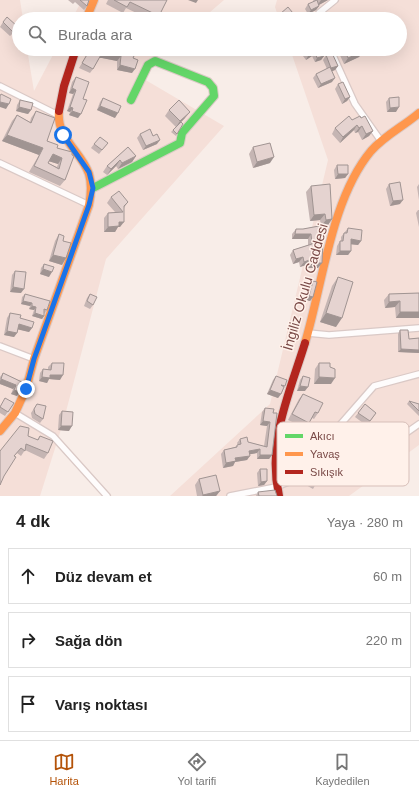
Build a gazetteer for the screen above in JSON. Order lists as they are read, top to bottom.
{
  "streets": {
    "street": ["İngiliz Okulu Caddesi"]
  },
  "legend": ["Akıcı", "Yavaş", "Sıkışık"],
  "page": {
    "search": "Burada ara",
    "heading": ["4 dk", "Yaya · 280 m"],
    "list": [
      ["Düz devam et", "60 m"],
      ["Sağa dön", "220 m"],
      "Varış noktası"
    ],
    "nav": ["Harita", "Yol tarifi", "Kaydedilen"]
  }
}
